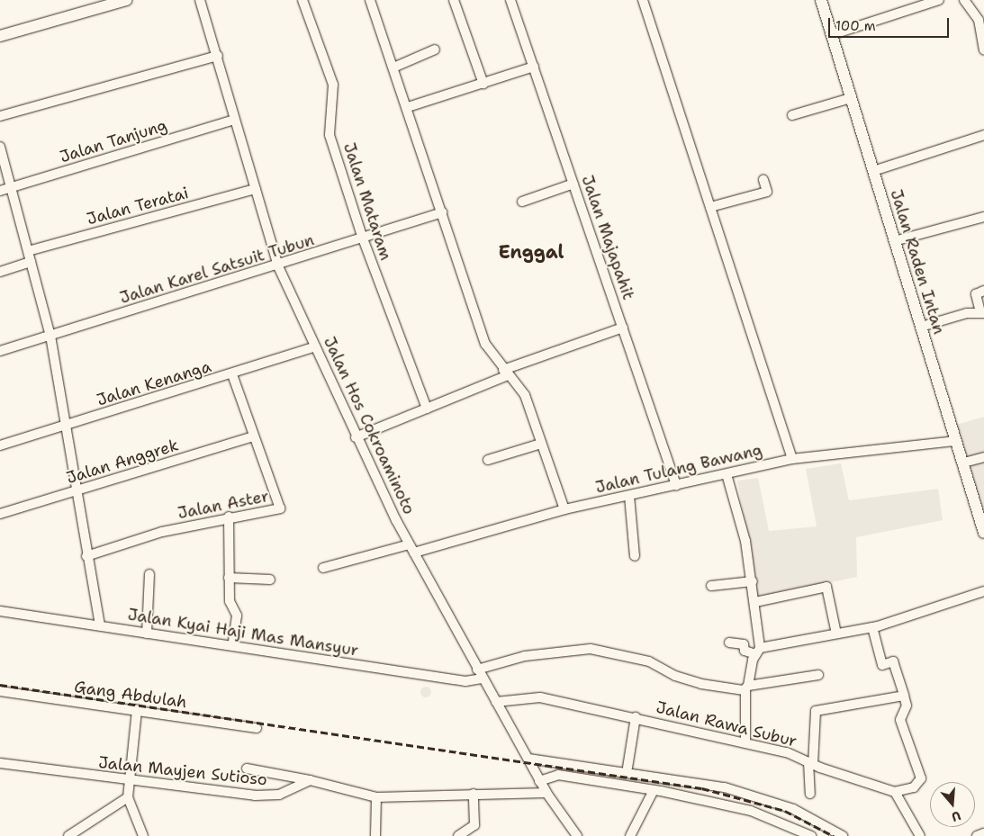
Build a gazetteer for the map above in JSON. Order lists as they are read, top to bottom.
{
  "streets": {
    "main road": ["Jalan Raden Intan"],
    "street": [
      "Jalan Tanjung",
      "Jalan Mataram",
      "Jalan Teratai",
      "Jalan Majapahit",
      "Jalan Karel Satsuit Tubun",
      "Jalan Kenanga",
      "Jalan Hos Cokroaminoto",
      "Jalan Anggrek",
      "Jalan Tulang Bawang",
      "Jalan Aster",
      "Jalan Kyai Haji Mas Mansyur",
      "Gang Abdulah",
      "Jalan Rawa Subur",
      "Jalan Mayjen Sutioso"
    ]
  },
  "crossings": [
    ["Jalan Tanjung", "Jalan Hos Cokroaminoto"],
    ["Jalan Mataram", "Jalan Karel Satsuit Tubun"],
    ["Jalan Teratai", "Jalan Hos Cokroaminoto"],
    ["Jalan Majapahit", "Jalan Tulang Bawang"],
    ["Jalan Raden Intan", "Jalan Tulang Bawang"],
    ["Jalan Karel Satsuit Tubun", "Jalan Hos Cokroaminoto"],
    ["Jalan Kenanga", "Jalan Hos Cokroaminoto"],
    ["Jalan Kenanga", "Jalan Aster"],
    ["Jalan Hos Cokroaminoto", "Jalan Tulang Bawang"],
    ["Jalan Hos Cokroaminoto", "Jalan Kyai Haji Mas Mansyur"],
    ["Jalan Hos Cokroaminoto", "Jalan Rawa Subur"],
    ["Jalan Anggrek", "Jalan Aster"]
  ],
  "districts": ["Enggal"],
  "scale_bar": "100 m",
  "north": "bottom"
}
